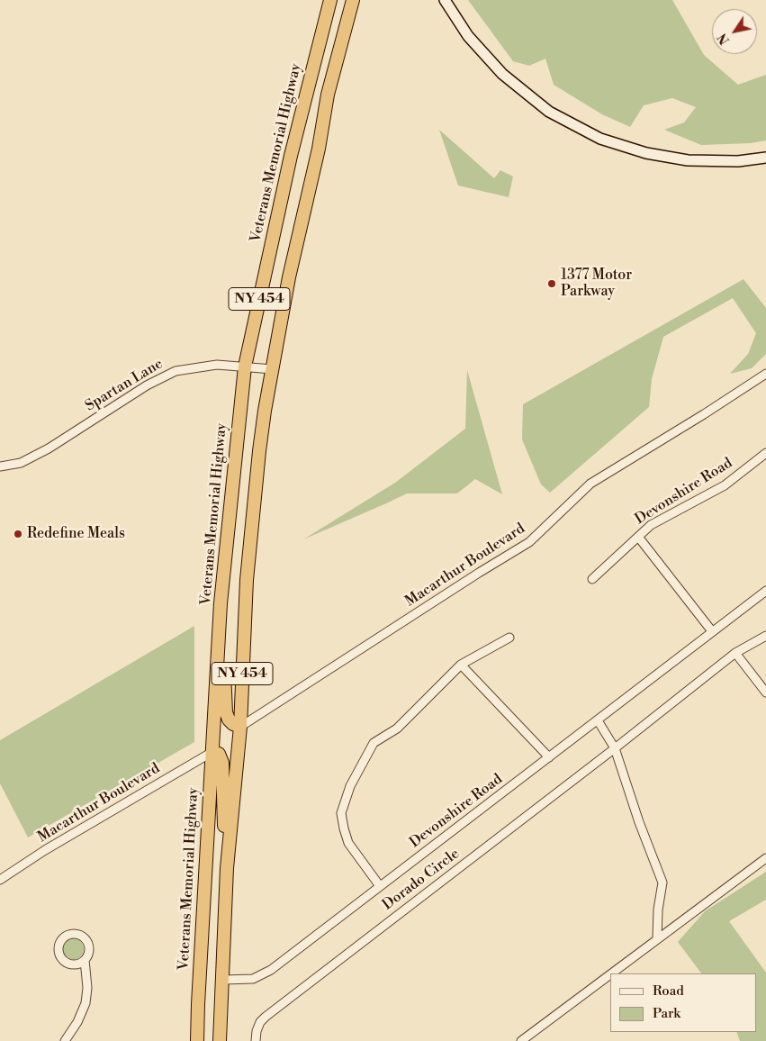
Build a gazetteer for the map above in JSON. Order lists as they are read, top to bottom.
{
  "streets": {
    "highway": ["Veterans Memorial Highway", "NY 454"],
    "street": [
      "Spartan Lane",
      "Devonshire Road",
      "Macarthur Boulevard",
      "Dorado Circle"
    ]
  },
  "crossings": [
    ["Veterans Memorial Highway", "Spartan Lane"],
    ["Veterans Memorial Highway", "Macarthur Boulevard"],
    ["NY 454", "Spartan Lane"],
    ["NY 454", "Devonshire Road"],
    ["NY 454", "Macarthur Boulevard"]
  ],
  "places": ["1377 Motor Parkway", "Redefine Meals"],
  "legend": ["Road", "Park"],
  "north": "bottom left"
}
